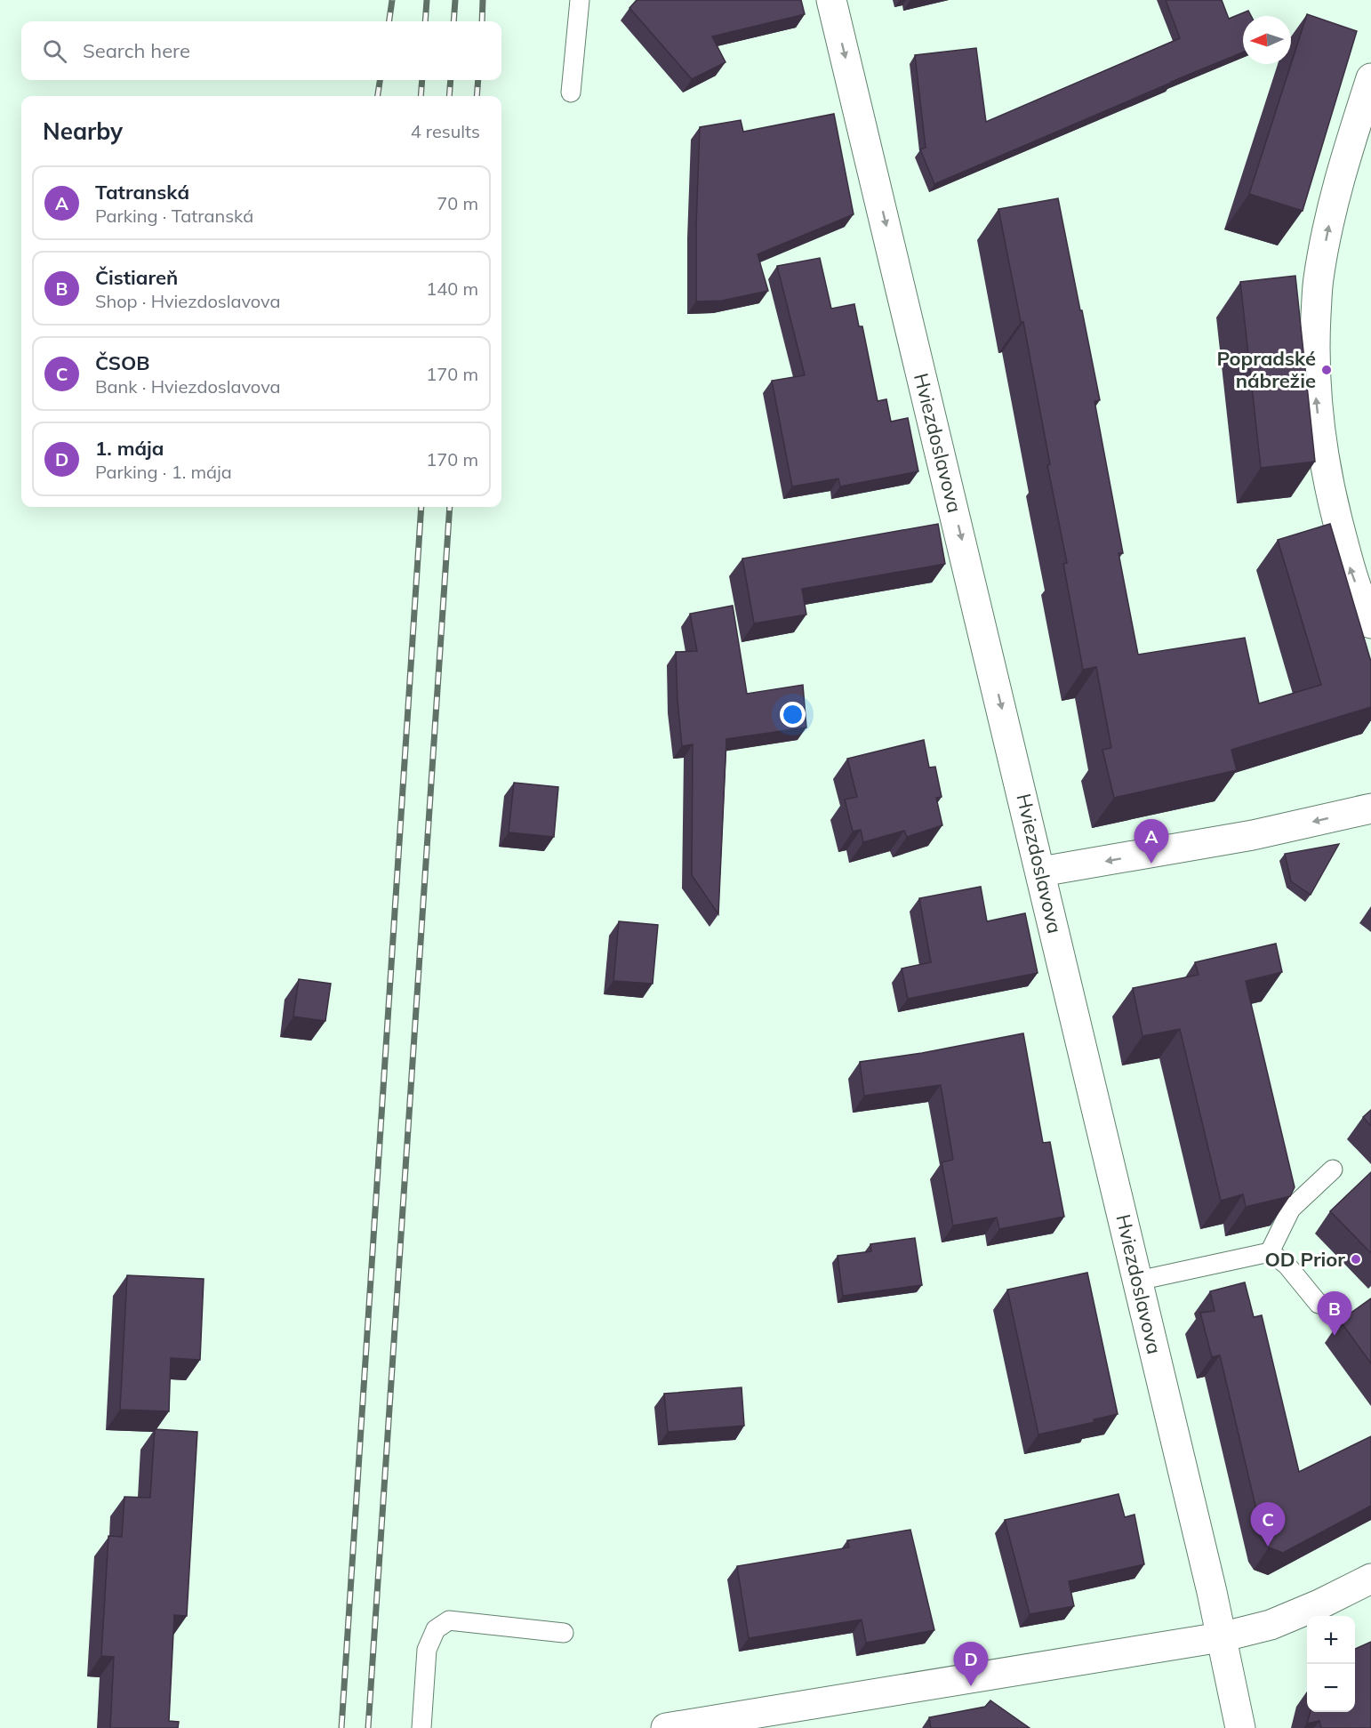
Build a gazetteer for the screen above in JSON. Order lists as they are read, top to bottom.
{
  "streets": {
    "street": ["Hviezdoslavova"]
  },
  "one_way": ["Hviezdoslavova"],
  "places": ["Popradské nábrežie", "OD Prior"],
  "north": "left",
  "page": {
    "search": "Search here",
    "heading": ["Nearby", "4 results"],
    "list": [
      {
        "mark": "A",
        "name": "Tatranská",
        "note": "Parking · Tatranská",
        "value": "70 m"
      },
      {
        "mark": "B",
        "name": "Čistiareň",
        "note": "Shop · Hviezdoslavova",
        "value": "140 m"
      },
      {
        "mark": "C",
        "name": "ČSOB",
        "note": "Bank · Hviezdoslavova",
        "value": "170 m"
      },
      {
        "mark": "D",
        "name": "1. mája",
        "note": "Parking · 1. mája",
        "value": "170 m"
      }
    ],
    "pins": [
      "A",
      "B",
      "C",
      "D"
    ],
    "map_buttons": ["+", "−"]
  }
}
